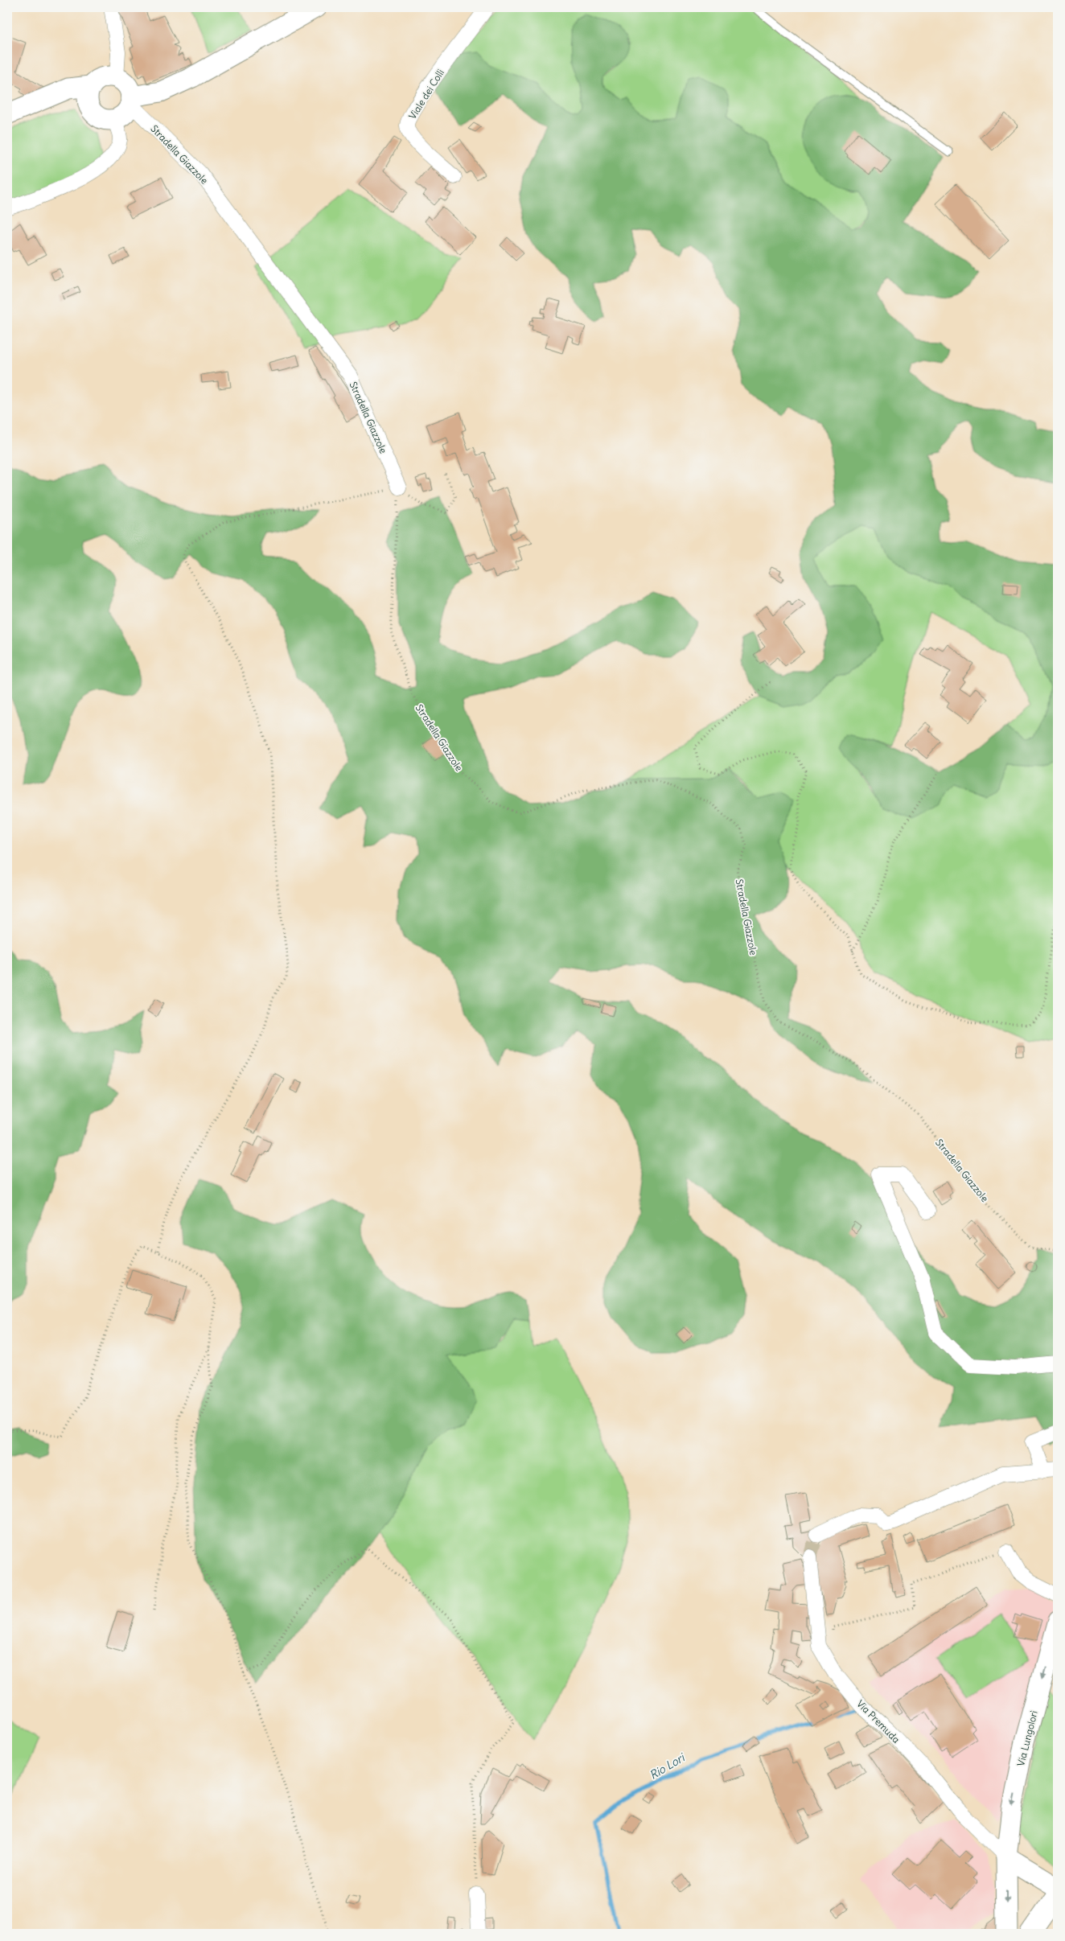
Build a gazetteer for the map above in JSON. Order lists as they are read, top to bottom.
{
  "streets": {
    "street": [
      "Viale dei Colli",
      "Stradella Giazzole",
      "Via Premuda",
      "Via Lungolorì"
    ]
  },
  "crossings": [
    ["Via Premuda", "Via Lungolorì"]
  ],
  "one_way": ["Via Lungolorì"],
  "water": ["Rio Lori"]
}
